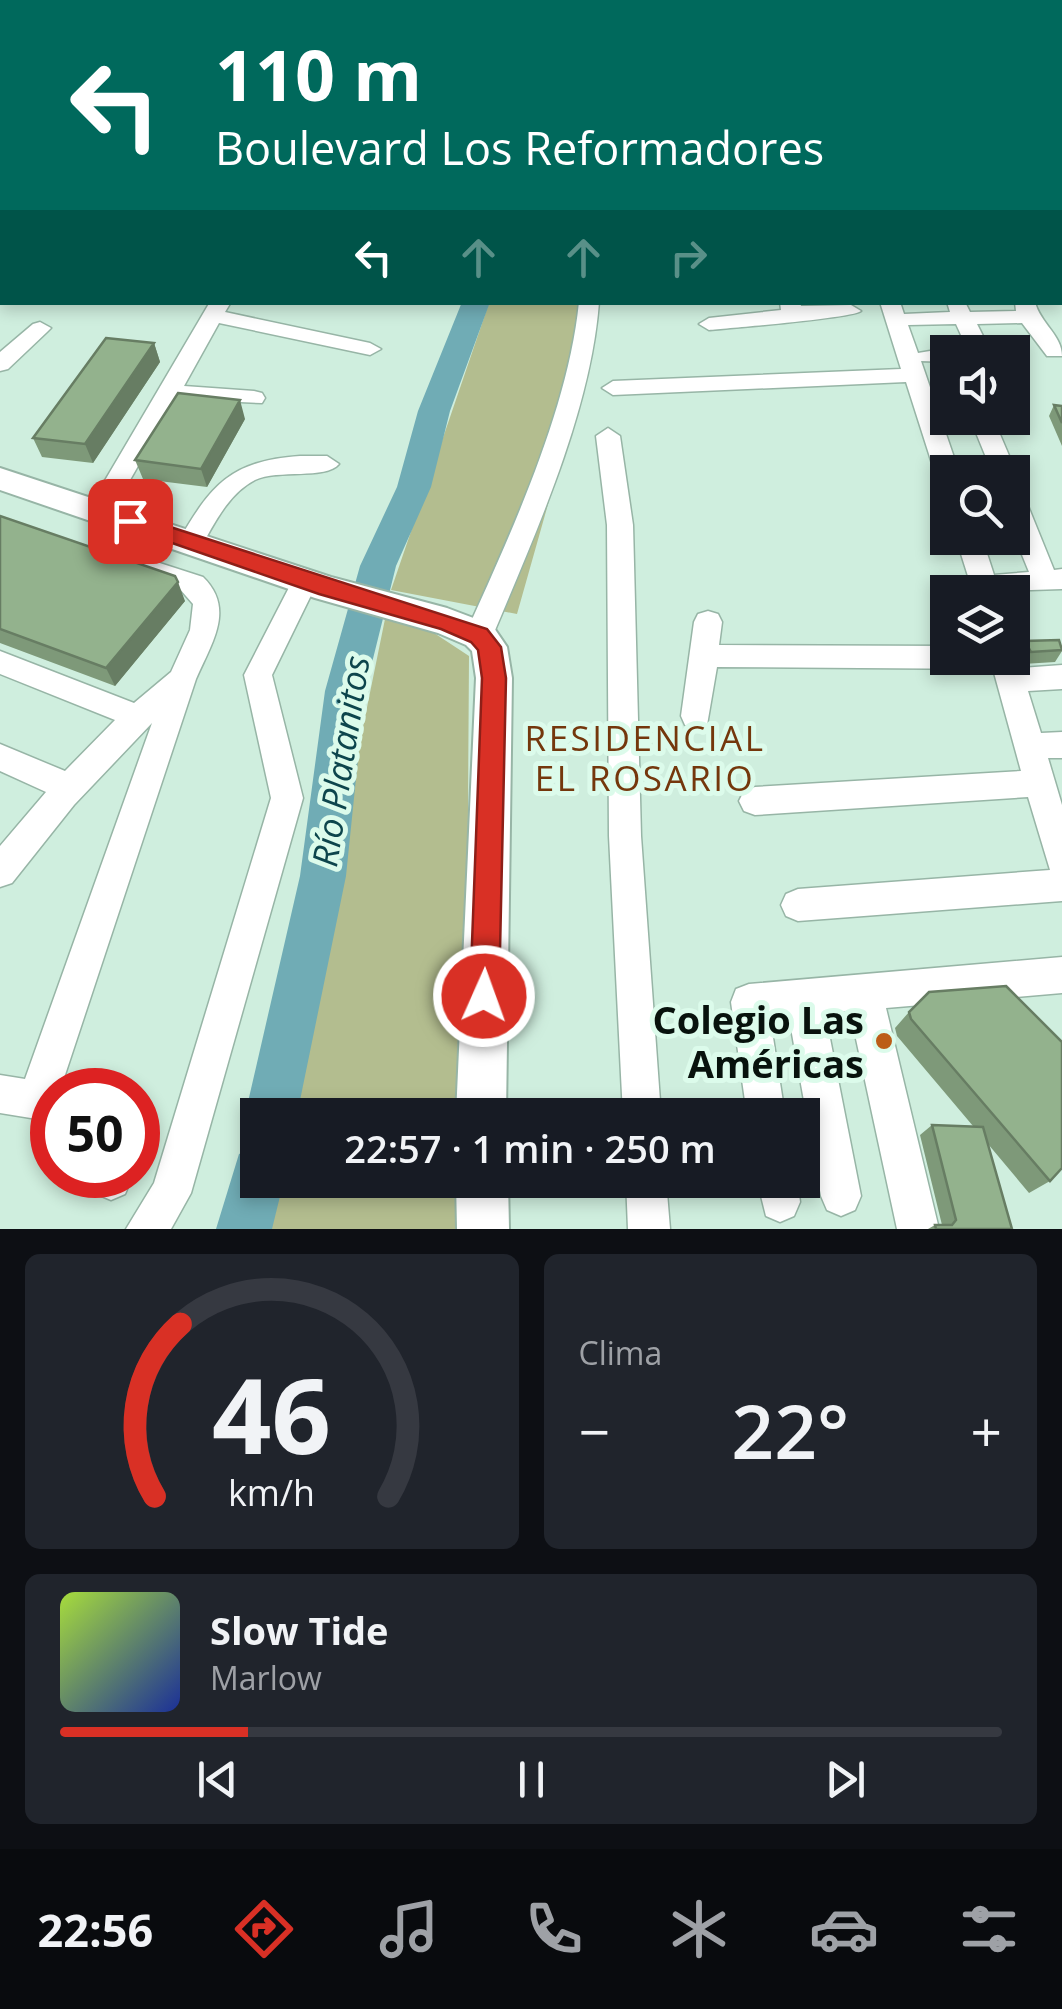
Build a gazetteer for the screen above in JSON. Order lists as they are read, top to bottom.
{
  "districts": ["RESIDENCIAL EL ROSARIO"],
  "water": ["Río Platanitos"],
  "places": ["Colegio Las Américas"],
  "page": {
    "turn": ["110 m", "Boulevard Los Reformadores"],
    "limit": "50",
    "trip": "22:57 · 1 min · 250 m",
    "tile": "Clima",
    "heat": ["−", "22°", "+"],
    "song": ["Slow Tide", "Marlow"],
    "tabs": "22:56",
    "gauge": ["46", "km/h"]
  }
}
